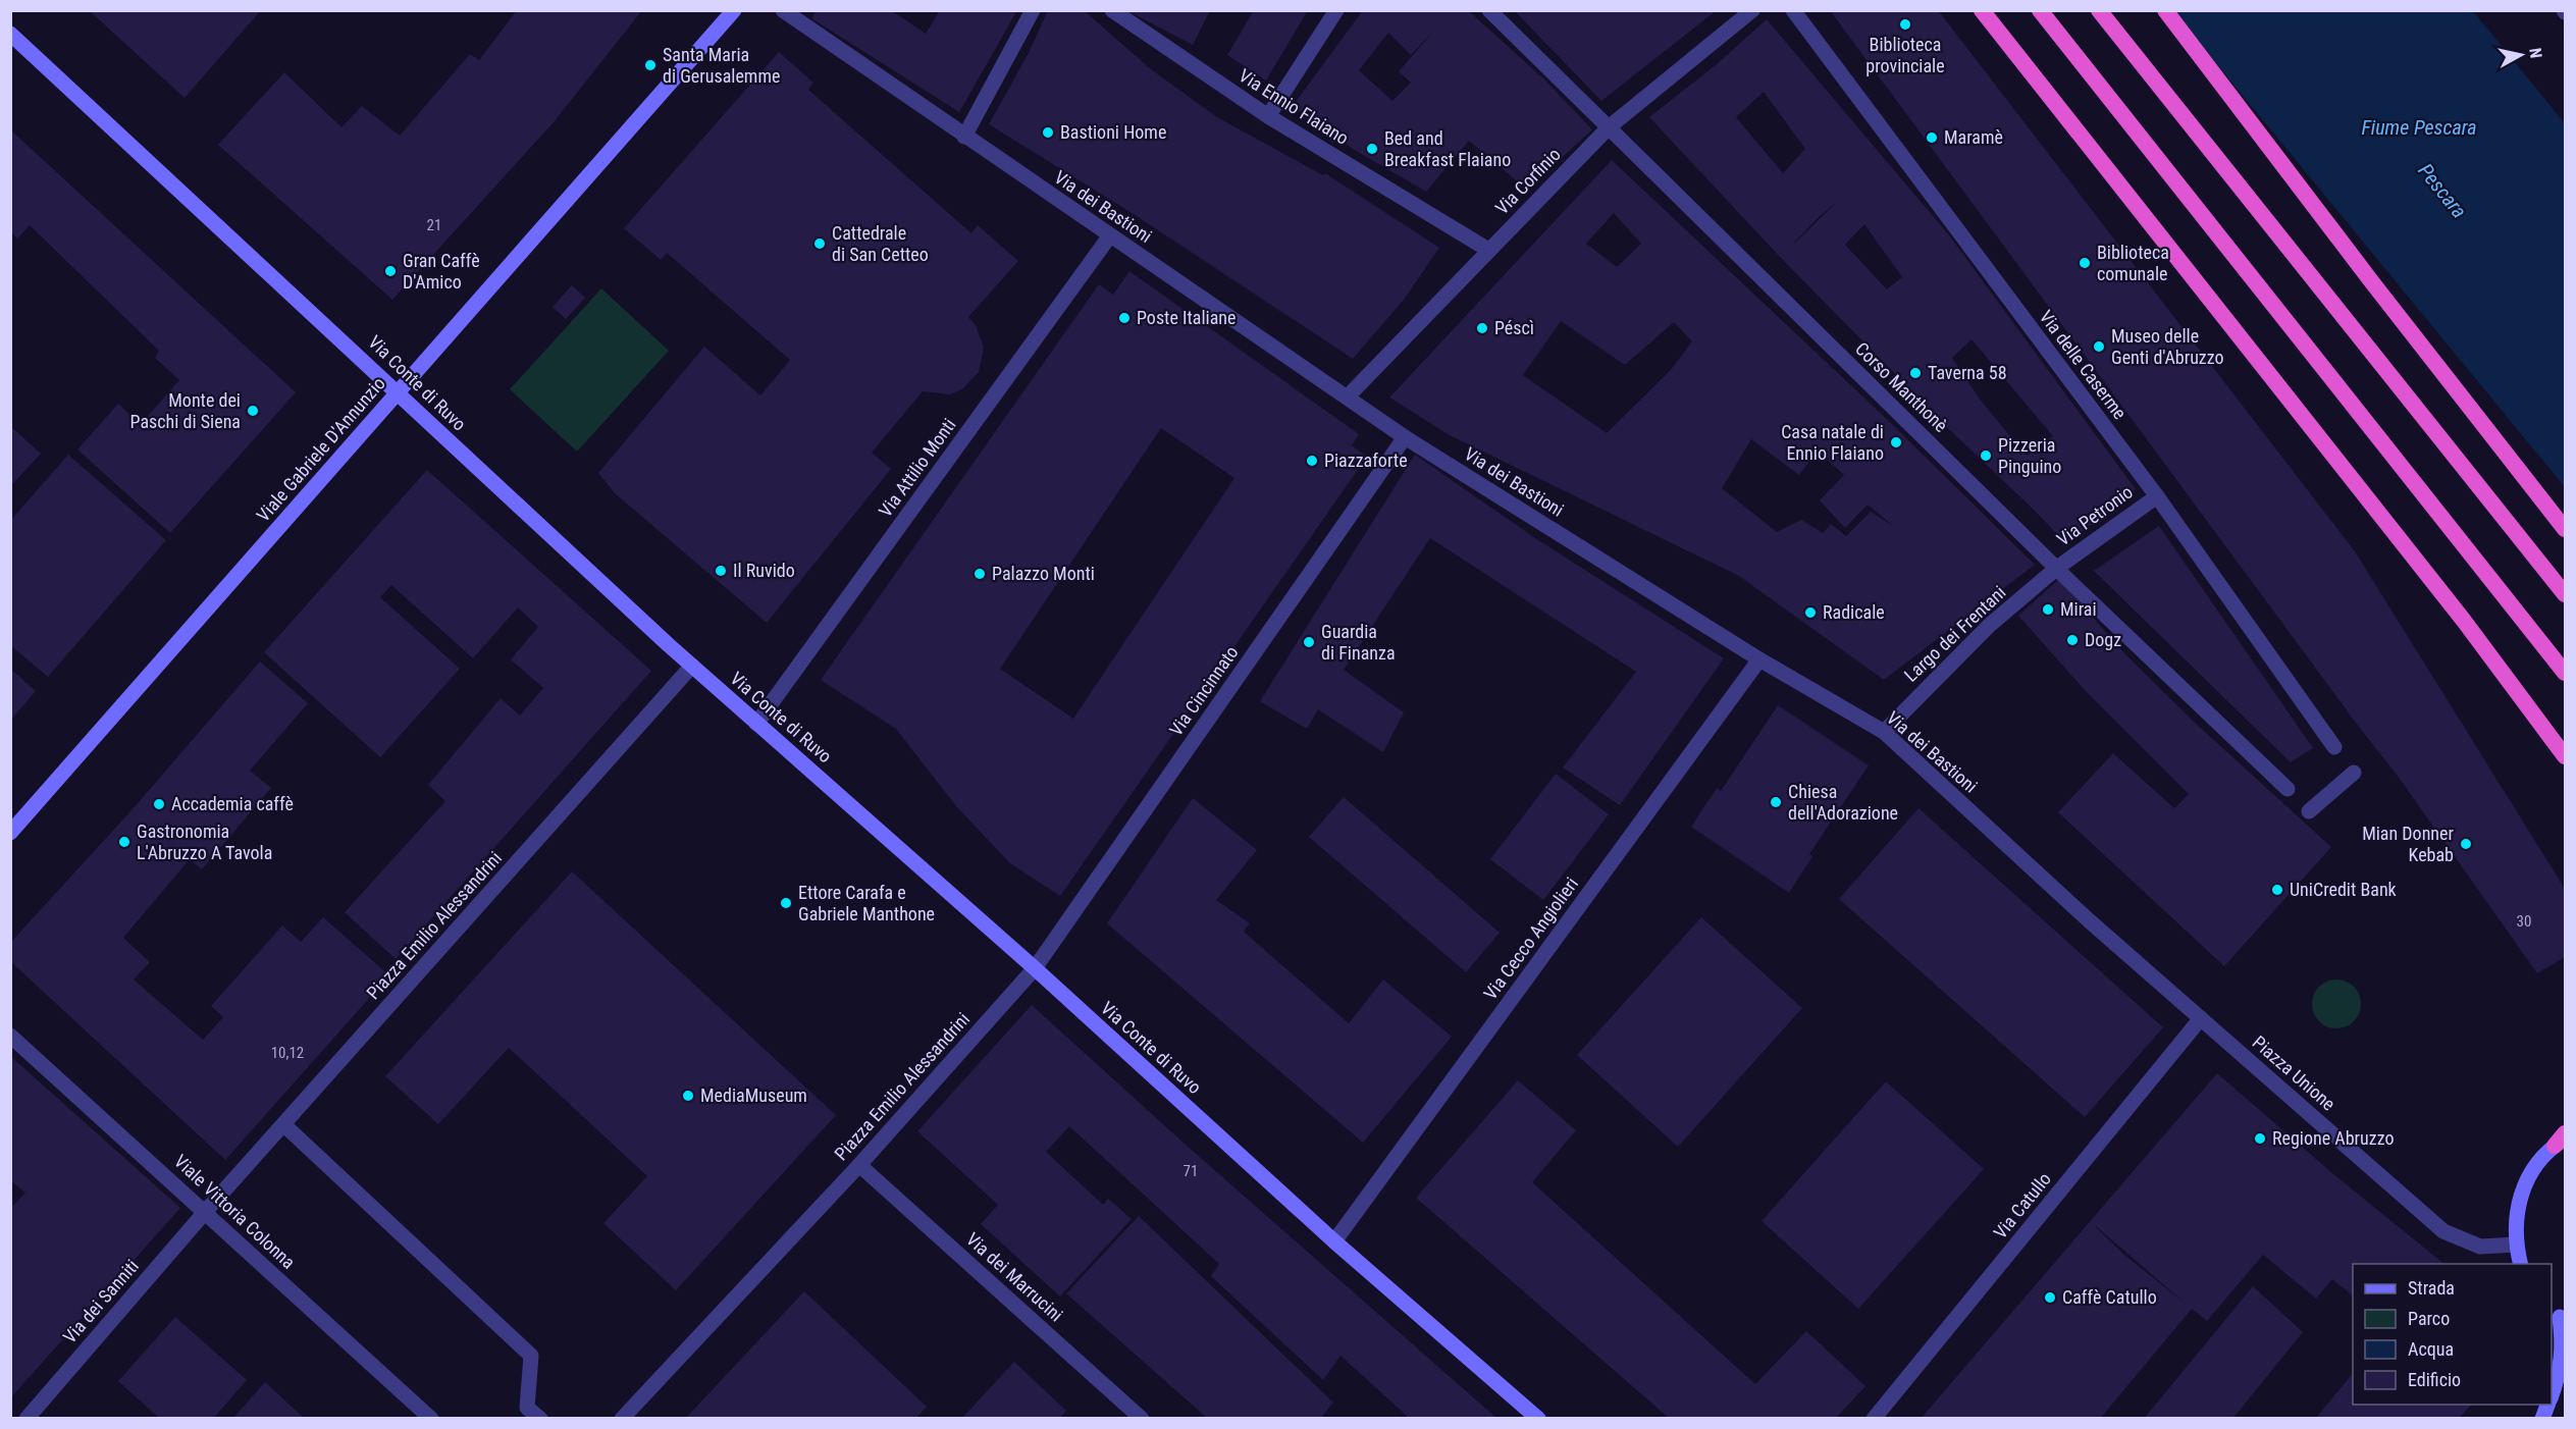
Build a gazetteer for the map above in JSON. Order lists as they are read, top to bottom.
{
  "streets": {
    "main road": ["Via Conte di Ruvo", "Viale Gabriele D'Annunzio"],
    "street": [
      "Via Ennio Flaiano",
      "Via Corfinio",
      "Via dei Bastioni",
      "Via delle Caserme",
      "Corso Manthonè",
      "Via Attilio Monti",
      "Via Petronio",
      "Largo dei Frentani",
      "Via Cincinnato",
      "Piazza Emilio Alessandrini",
      "Via Cecco Angiolieri",
      "Piazza Unione",
      "Via Catullo",
      "Viale Vittoria Colonna",
      "Via dei Marrucini",
      "Via dei Sanniti"
    ]
  },
  "crossings": [
    ["Via Ennio Flaiano", "Via Corfinio"],
    ["Via Corfinio", "Via dei Bastioni"],
    ["Via Corfinio", "Corso Manthonè"],
    ["Via dei Bastioni", "Via Attilio Monti"],
    ["Via dei Bastioni", "Largo dei Frentani"],
    ["Via dei Bastioni", "Via Cincinnato"],
    ["Via dei Bastioni", "Via Cecco Angiolieri"],
    ["Via dei Bastioni", "Piazza Unione"],
    ["Via dei Bastioni", "Via Catullo"],
    ["Via delle Caserme", "Via Petronio"],
    ["Via Conte di Ruvo", "Viale Gabriele D'Annunzio"],
    ["Via Conte di Ruvo", "Via Attilio Monti"],
    ["Via Conte di Ruvo", "Via Cincinnato"],
    ["Via Conte di Ruvo", "Piazza Emilio Alessandrini"],
    ["Via Conte di Ruvo", "Via Cecco Angiolieri"],
    ["Corso Manthonè", "Via Petronio"],
    ["Corso Manthonè", "Largo dei Frentani"],
    ["Via Petronio", "Largo dei Frentani"],
    ["Via Cincinnato", "Piazza Emilio Alessandrini"],
    ["Piazza Emilio Alessandrini", "Viale Vittoria Colonna"],
    ["Piazza Emilio Alessandrini", "Via dei Marrucini"],
    ["Piazza Emilio Alessandrini", "Via dei Sanniti"],
    ["Piazza Unione", "Via Catullo"],
    ["Viale Vittoria Colonna", "Via dei Sanniti"]
  ],
  "water": ["Fiume Pescara", "Pescara"],
  "places": [
    "Biblioteca provinciale",
    "Santa Maria di Gerusalemme",
    "Bastioni Home",
    "Maramè",
    "Bed and Breakfast Flaiano",
    "Cattedrale di San Cetteo",
    "Biblioteca comunale",
    "Gran Caffè D'Amico",
    "Poste Italiane",
    "Péscì",
    "Museo delle Genti d'Abruzzo",
    "Taverna 58",
    "Monte dei Paschi di Siena",
    "Casa natale di Ennio Flaiano",
    "Pizzeria Pinguino",
    "Piazzaforte",
    "Il Ruvido",
    "Palazzo Monti",
    "Mirai",
    "Radicale",
    "Dogz",
    "Guardia di Finanza",
    "Chiesa dell'Adorazione",
    "Accademia caffè",
    "Gastronomia L'Abruzzo A Tavola",
    "Mian Donner Kebab",
    "UniCredit Bank",
    "Ettore Carafa e Gabriele Manthone",
    "MediaMuseum",
    "Regione Abruzzo",
    "Caffè Catullo"
  ],
  "house_numbers": [
    "21",
    "30",
    "10,12",
    "71"
  ],
  "legend": [
    "Strada",
    "Parco",
    "Acqua",
    "Edificio"
  ],
  "north": "right"
}
